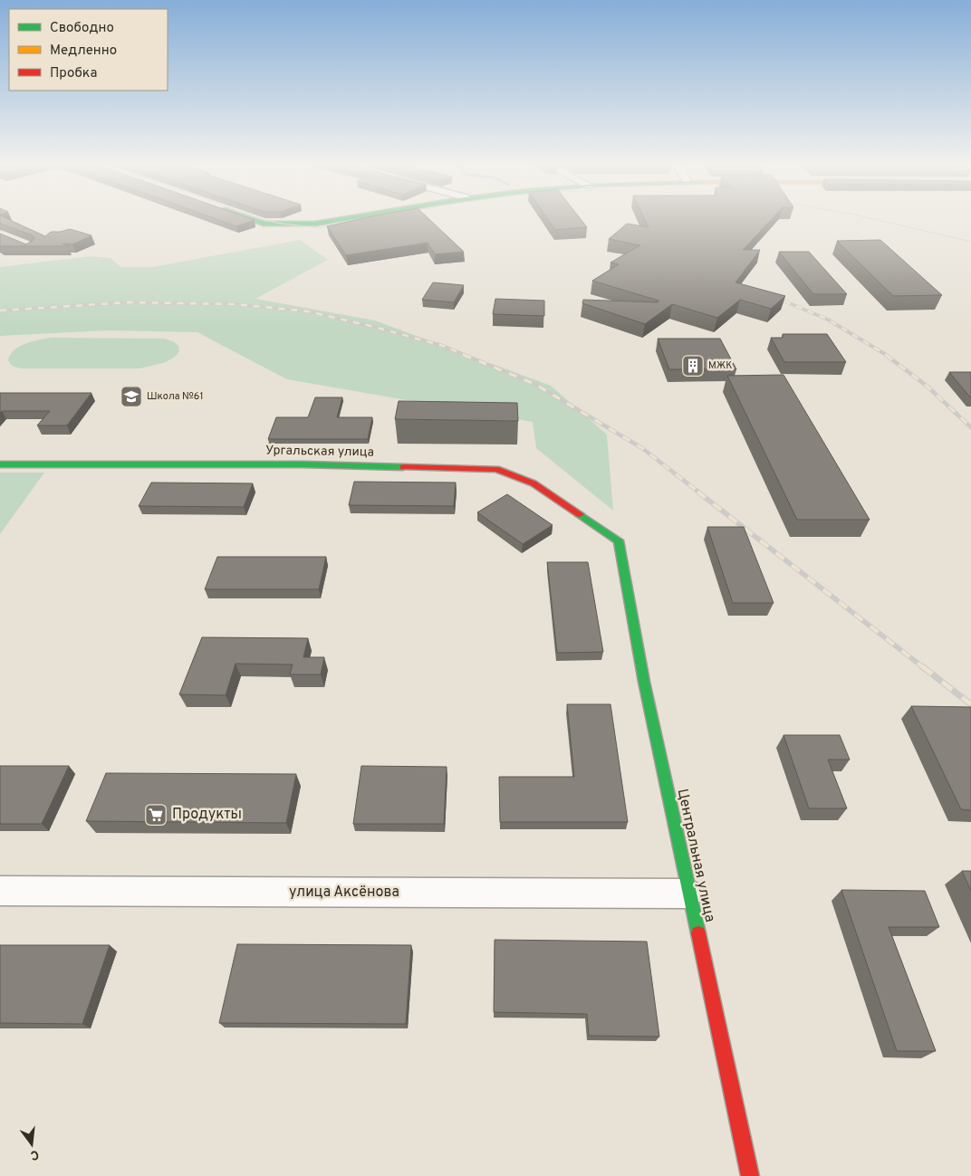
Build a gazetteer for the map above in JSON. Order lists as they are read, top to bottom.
{
  "streets": {
    "street": ["Ургальская улица", "Центральная улица", "улица Аксёнова"]
  },
  "crossings": [
    ["Ургальская улица", "Центральная улица"],
    ["Центральная улица", "улица Аксёнова"]
  ],
  "places": {
    "building": ["МЖК"],
    "school or university": ["Школа №61"],
    "supermarket": ["Продукты"]
  },
  "legend": ["Свободно", "Медленно", "Пробка"],
  "north": "bottom"
}
